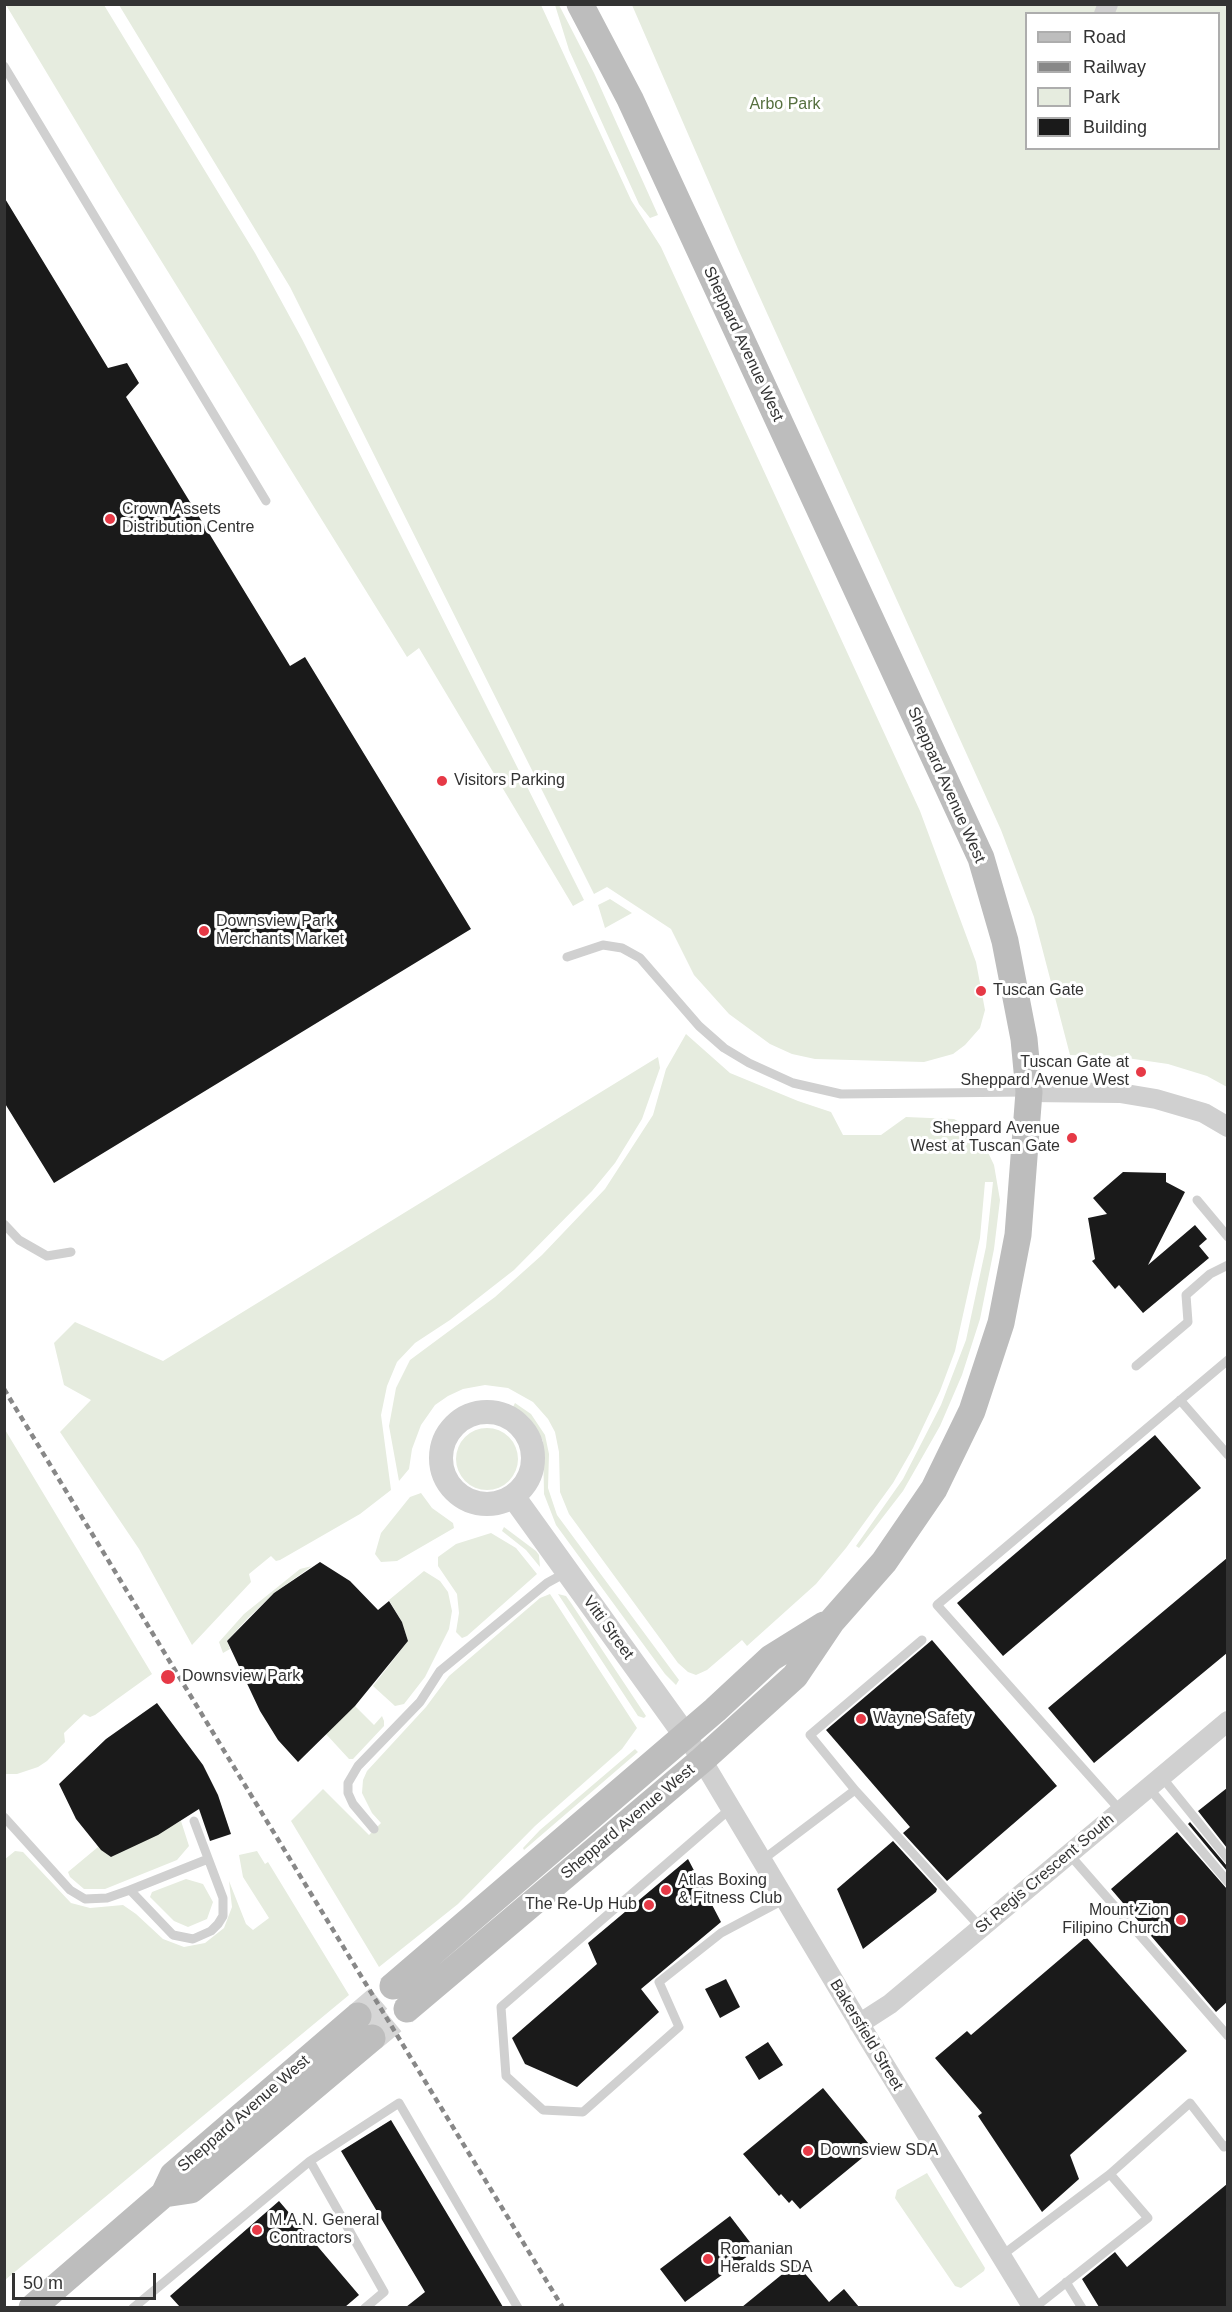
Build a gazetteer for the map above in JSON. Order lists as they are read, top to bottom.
{
  "streets": {
    "main road": ["Sheppard Avenue West"],
    "street": ["Vitti Street", "St Regis Crescent South", "Bakersfield Street"]
  },
  "crossings": [
    ["Sheppard Avenue West", "Vitti Street"],
    ["Sheppard Avenue West", "Bakersfield Street"],
    ["Vitti Street", "Bakersfield Street"],
    ["St Regis Crescent South", "Bakersfield Street"]
  ],
  "parks": ["Arbo Park"],
  "places": [
    "Crown Assets Distribution Centre",
    "Visitors Parking",
    "Downsview Park Merchants Market",
    "Tuscan Gate",
    "Tuscan Gate at Sheppard Avenue West",
    "Sheppard Avenue West at Tuscan Gate",
    "Downsview Park",
    "Wayne Safety",
    "Atlas Boxing & Fitness Club",
    "The Re-Up Hub",
    "Mount Zion Filipino Church",
    "Downsview SDA",
    "M.A.N. General Contractors",
    "Romanian Heralds SDA"
  ],
  "legend": [
    "Road",
    "Railway",
    "Park",
    "Building"
  ],
  "scale_bar": "50 m"
}
